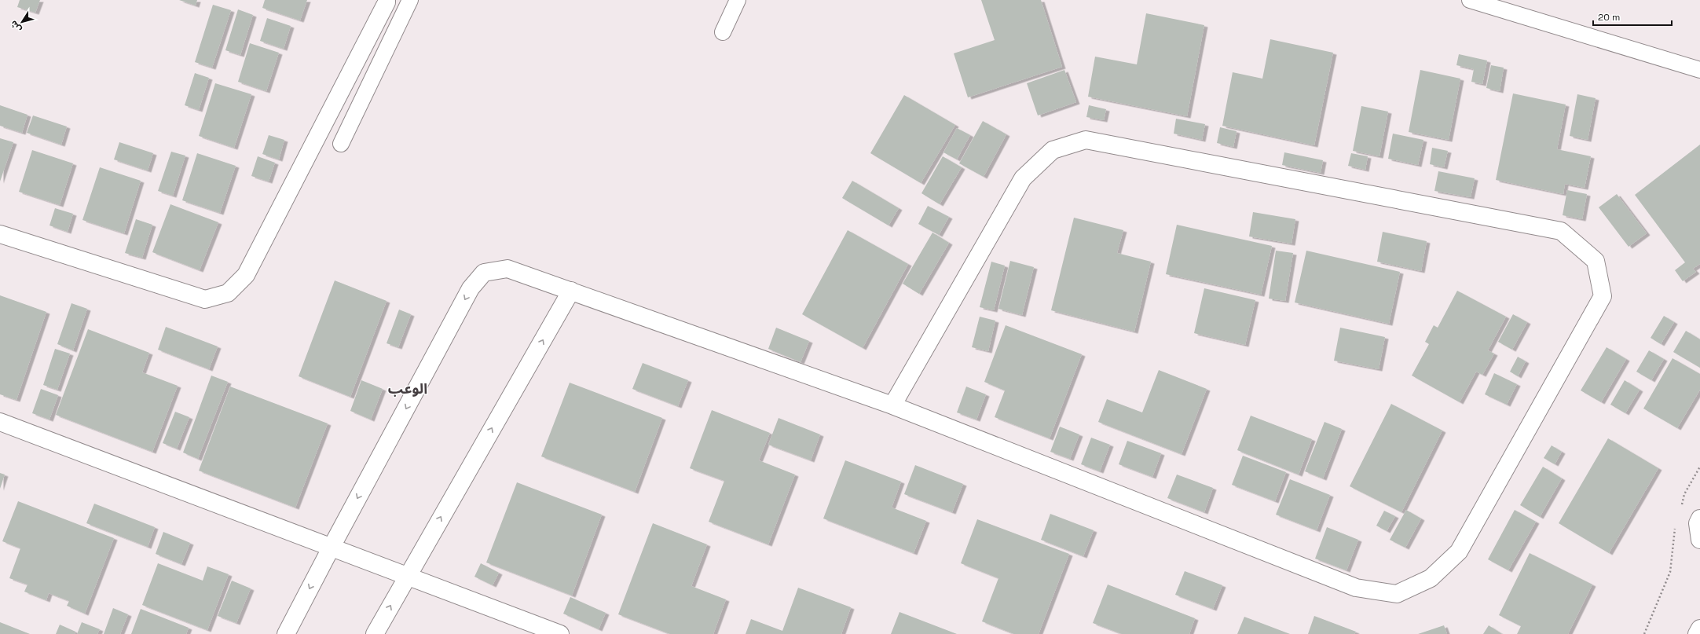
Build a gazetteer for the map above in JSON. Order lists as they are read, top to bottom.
{
  "districts": ["الوعب"],
  "scale_bar": "20 m",
  "north": "bottom left"
}
